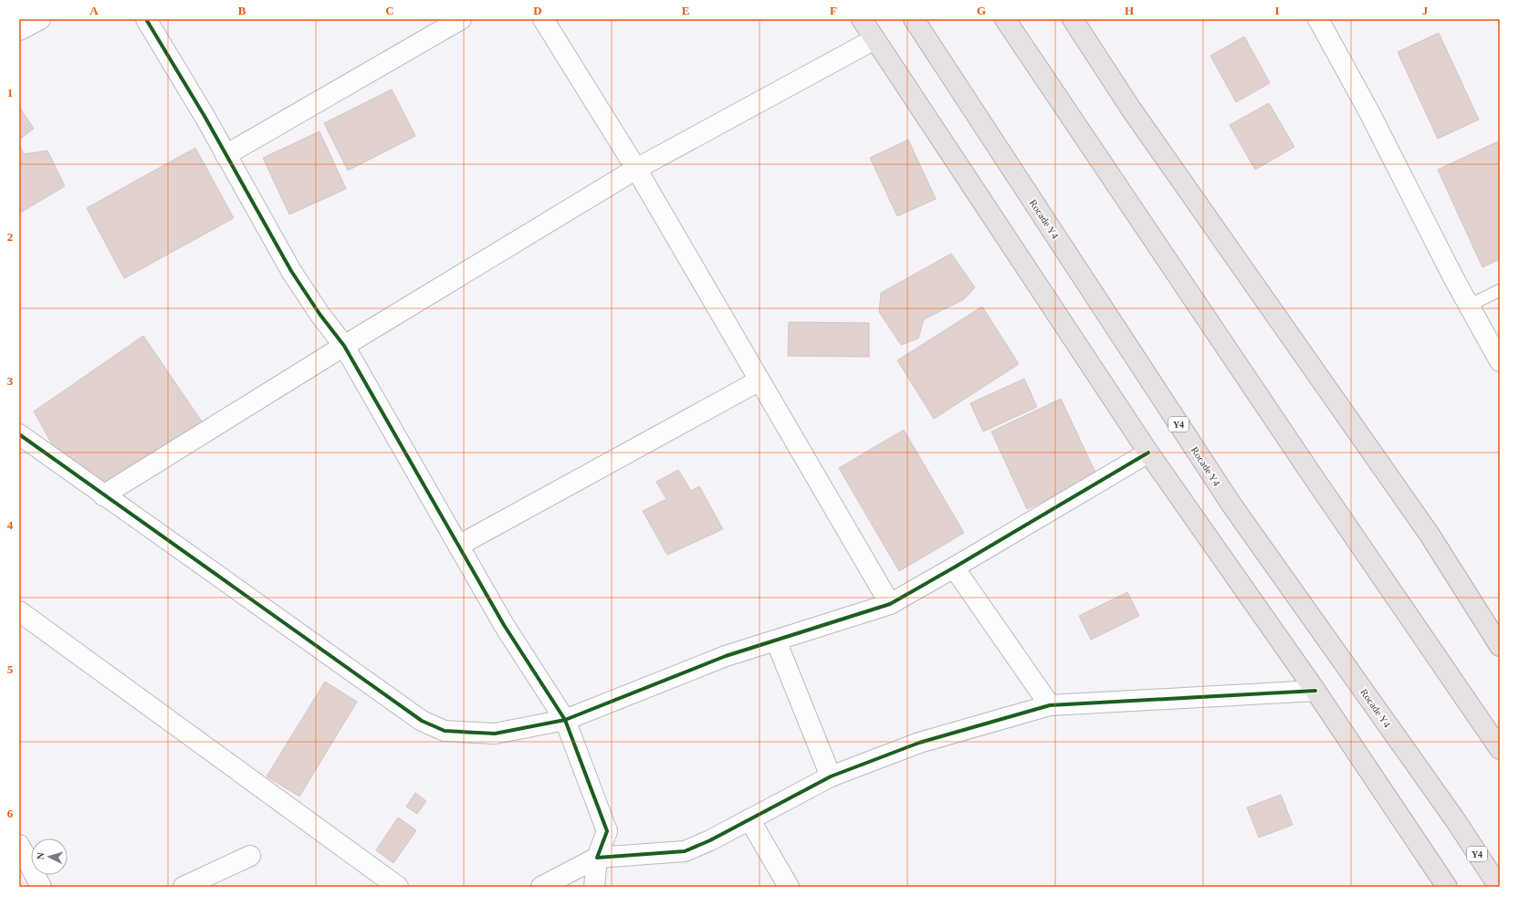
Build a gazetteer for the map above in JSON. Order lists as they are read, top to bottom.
{
  "streets": {
    "highway": ["Rocade Y4", "Y4"]
  },
  "north": "left",
  "grid": {
    "columns": [
      "A",
      "B",
      "C",
      "D",
      "E",
      "F",
      "G",
      "H",
      "I",
      "J"
    ],
    "rows": [
      "1",
      "2",
      "3",
      "4",
      "5",
      "6"
    ]
  }
}
